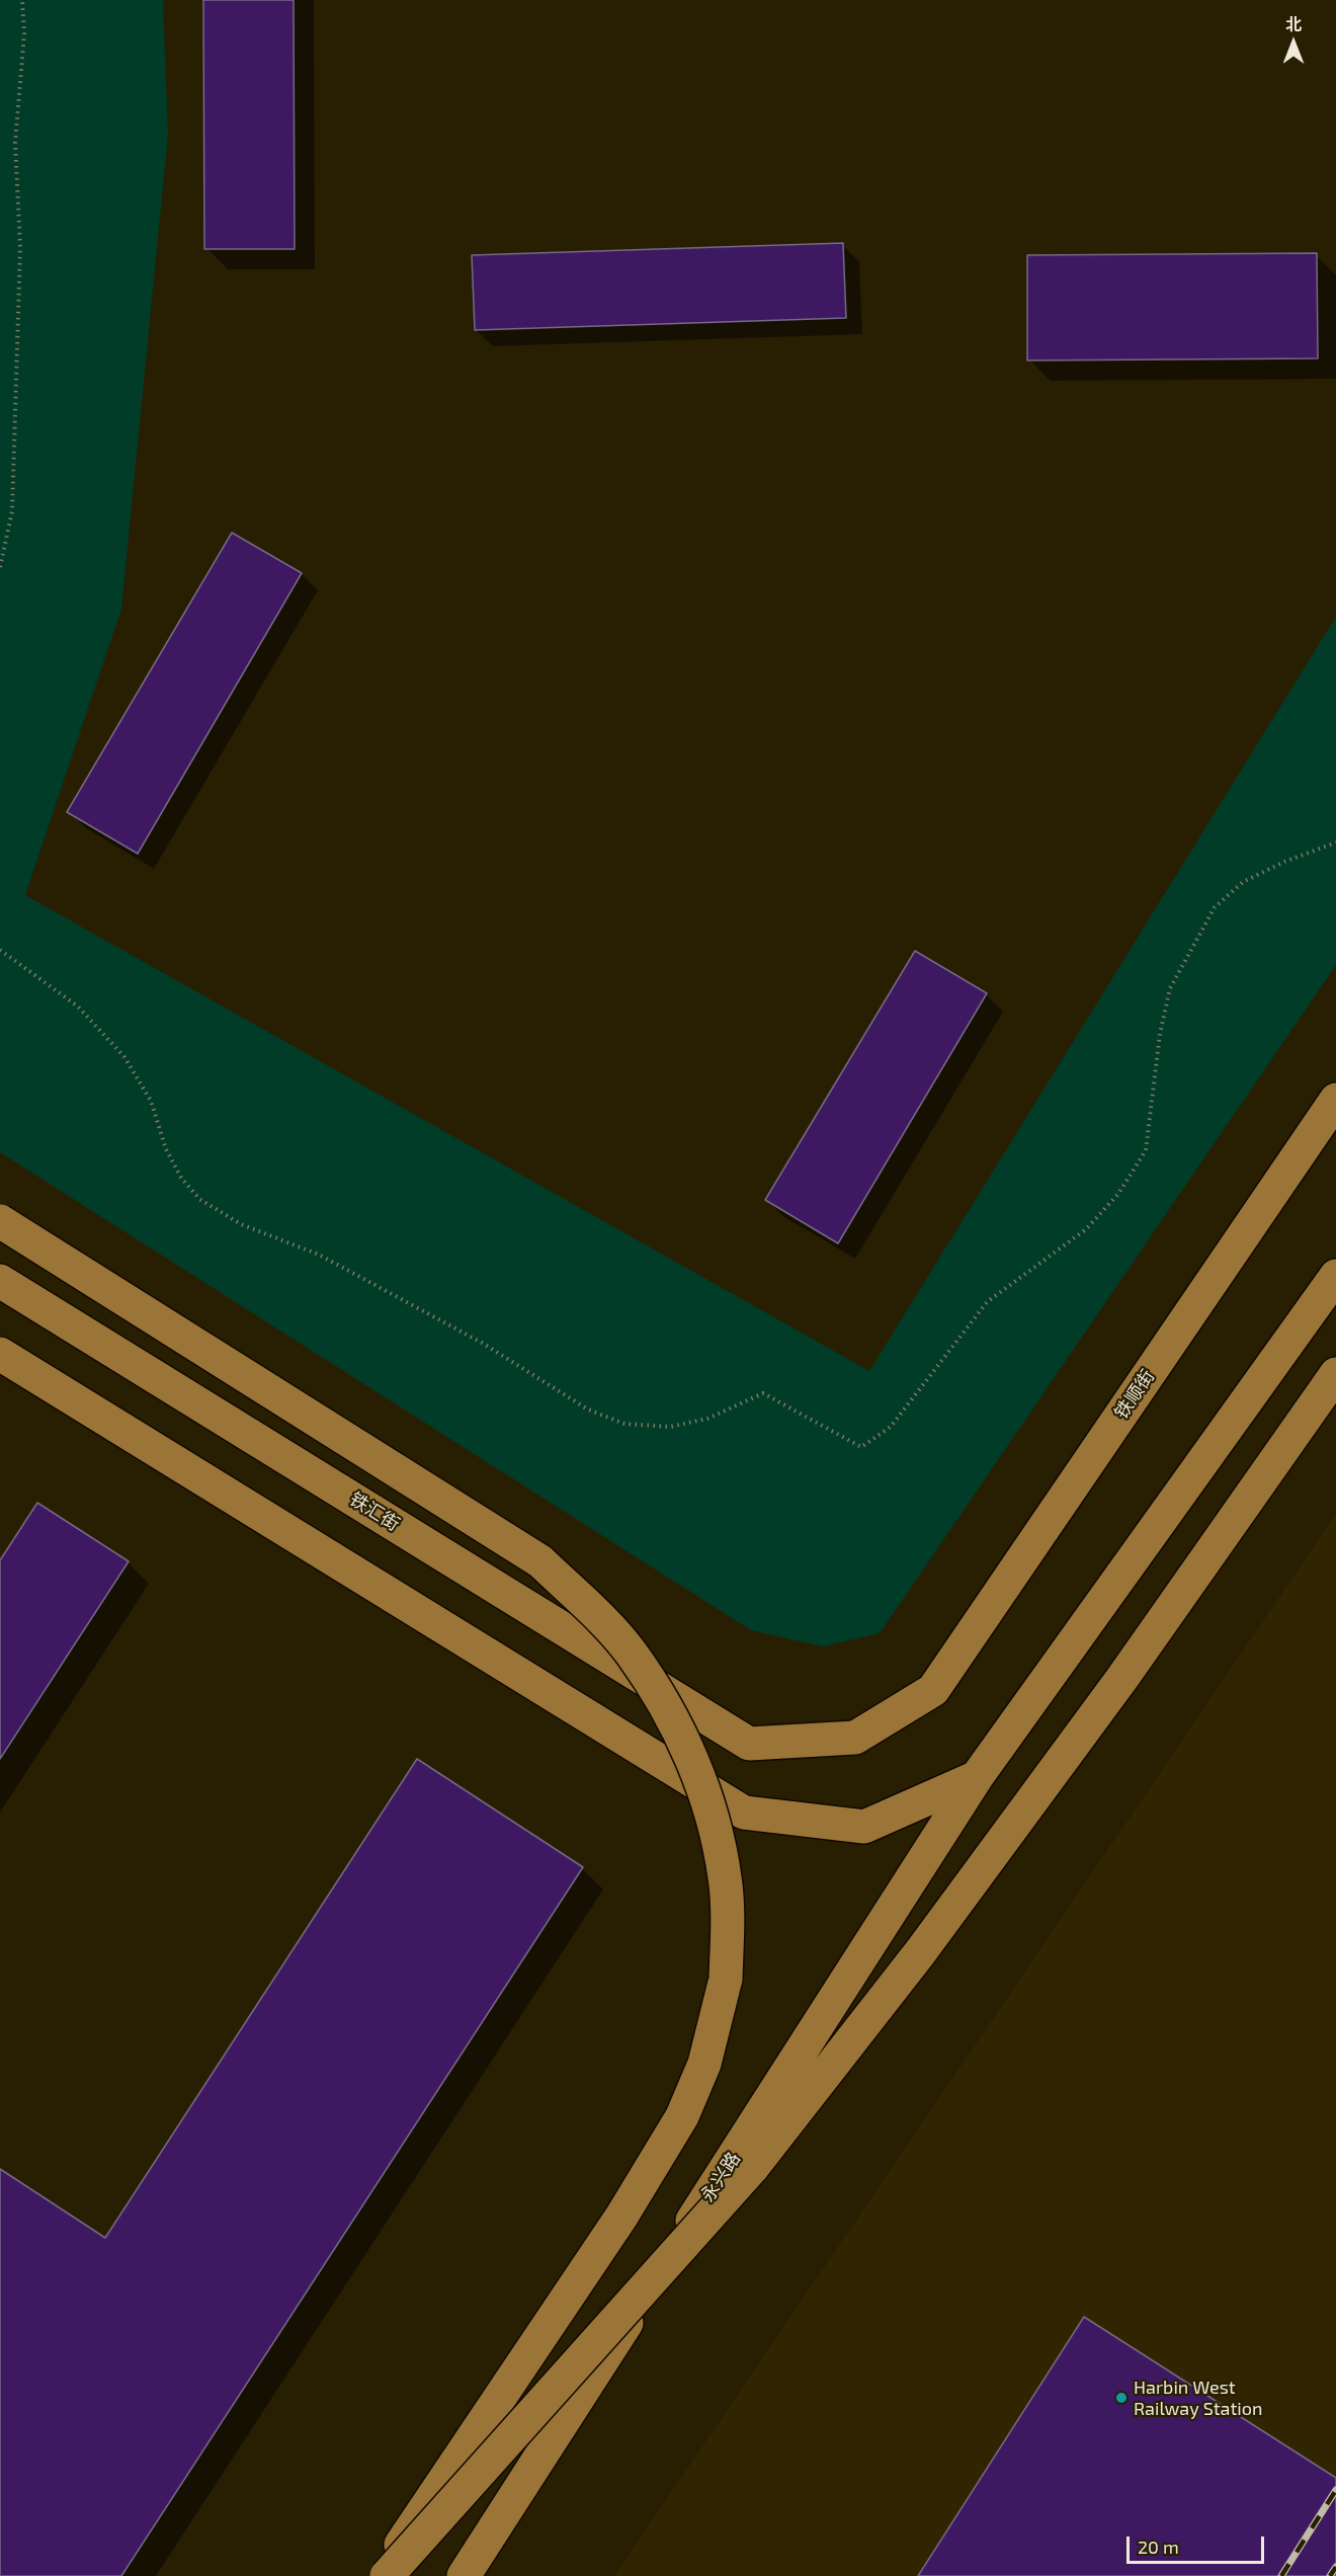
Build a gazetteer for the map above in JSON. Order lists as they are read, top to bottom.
{
  "streets": {
    "main road": ["铁顺街", "铁汇街", "永兴路"]
  },
  "crossings": [
    ["铁顺街", "铁汇街"]
  ],
  "places": ["Harbin West Railway Station"],
  "scale_bar": "20 m",
  "north": "top"
}
